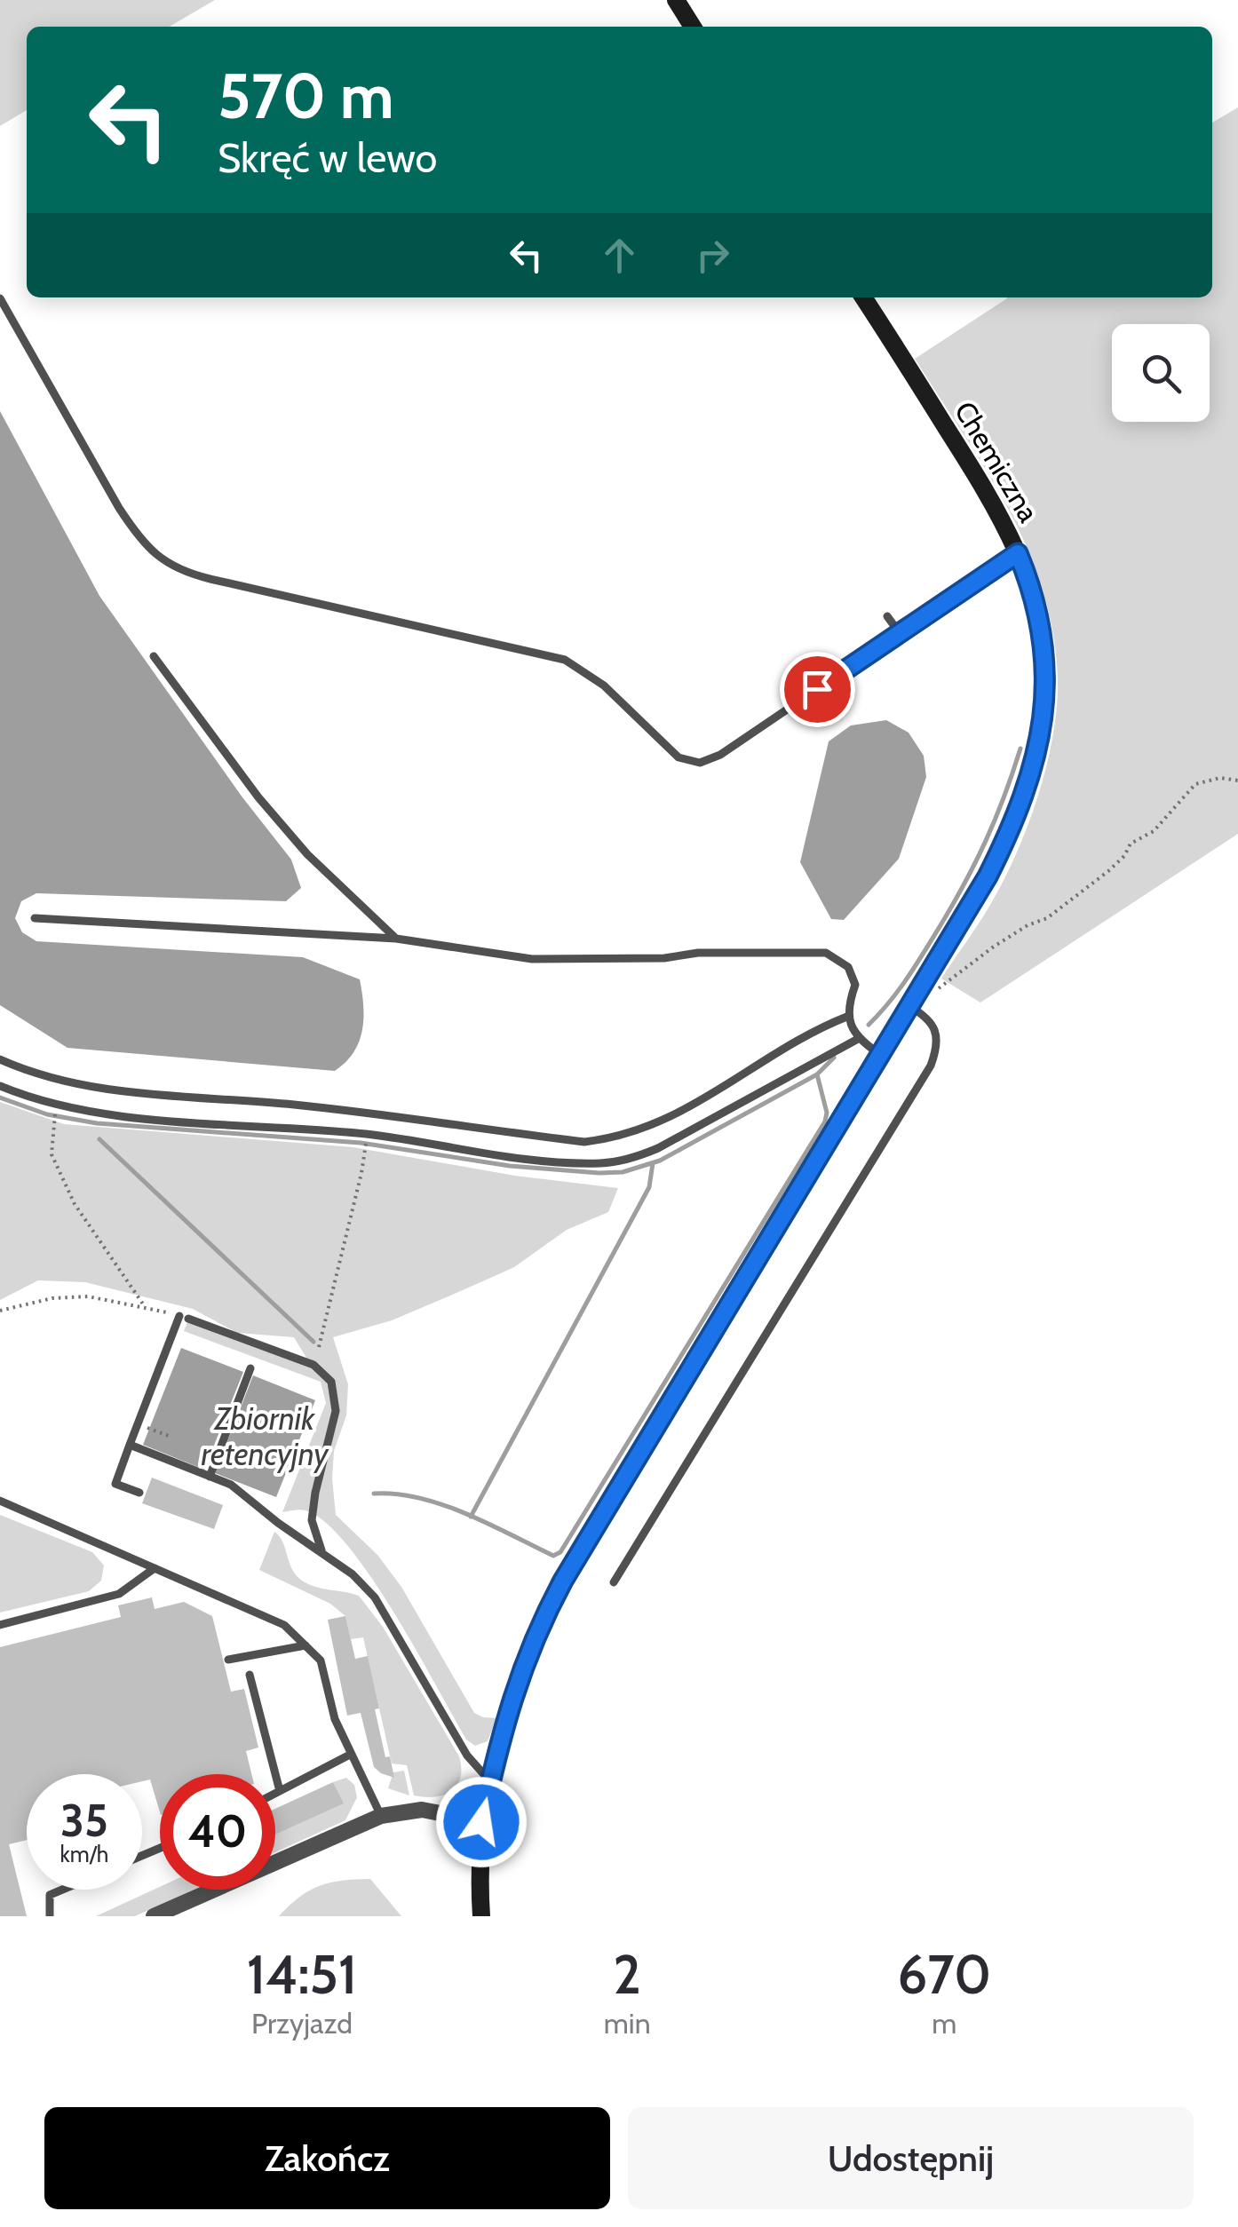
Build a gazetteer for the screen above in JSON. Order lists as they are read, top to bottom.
{
  "streets": {
    "street": ["Chemiczna"]
  },
  "water": ["Zbiornik retencyjny"],
  "page": {
    "turn": ["570 m", "Skręć w lewo"],
    "speed": "35 km/h",
    "limit": "40",
    "eta": [
      "14:51",
      "Przyjazd",
      "2",
      "min",
      "670",
      "m"
    ],
    "buttons": ["Zakończ", "Udostępnij"]
  }
}
